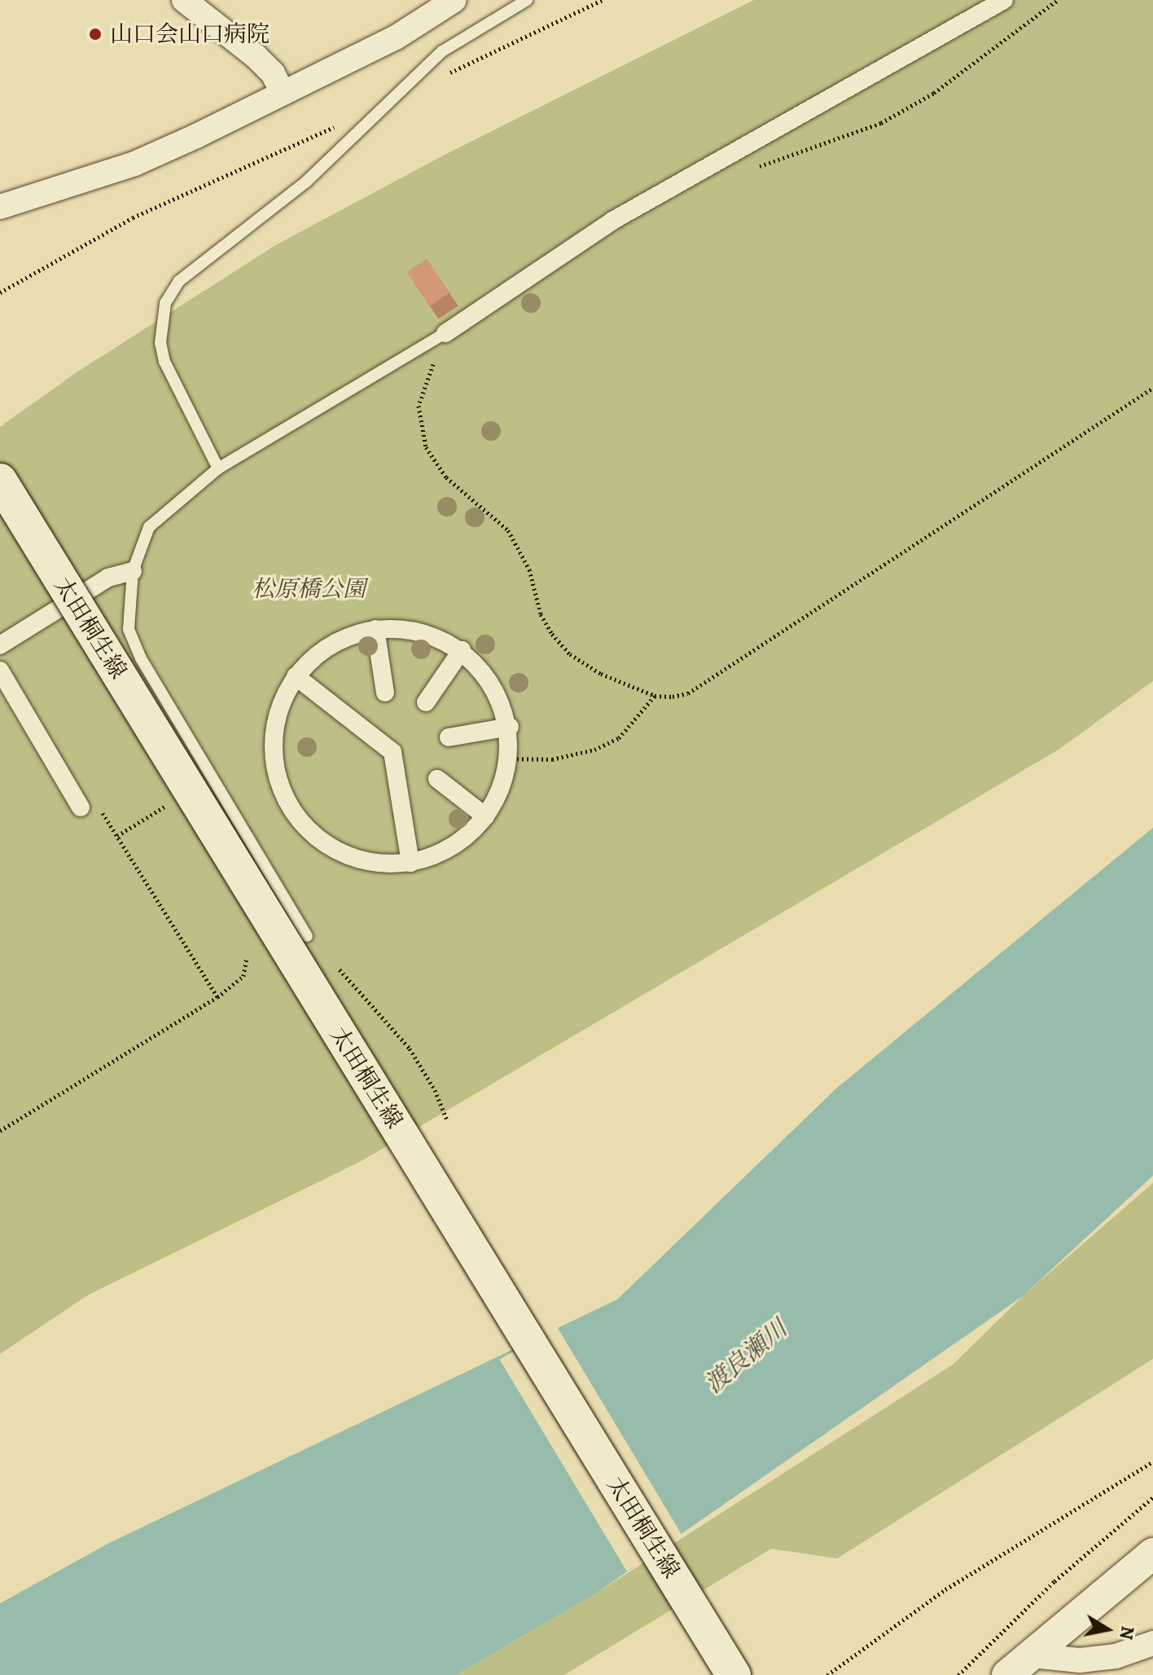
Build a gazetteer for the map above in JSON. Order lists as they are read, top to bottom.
{
  "streets": {
    "main road": ["太田桐生線"]
  },
  "water": ["渡良瀬川"],
  "parks": ["松原橋公園"],
  "places": ["山口会山口病院"],
  "north": "right"
}
